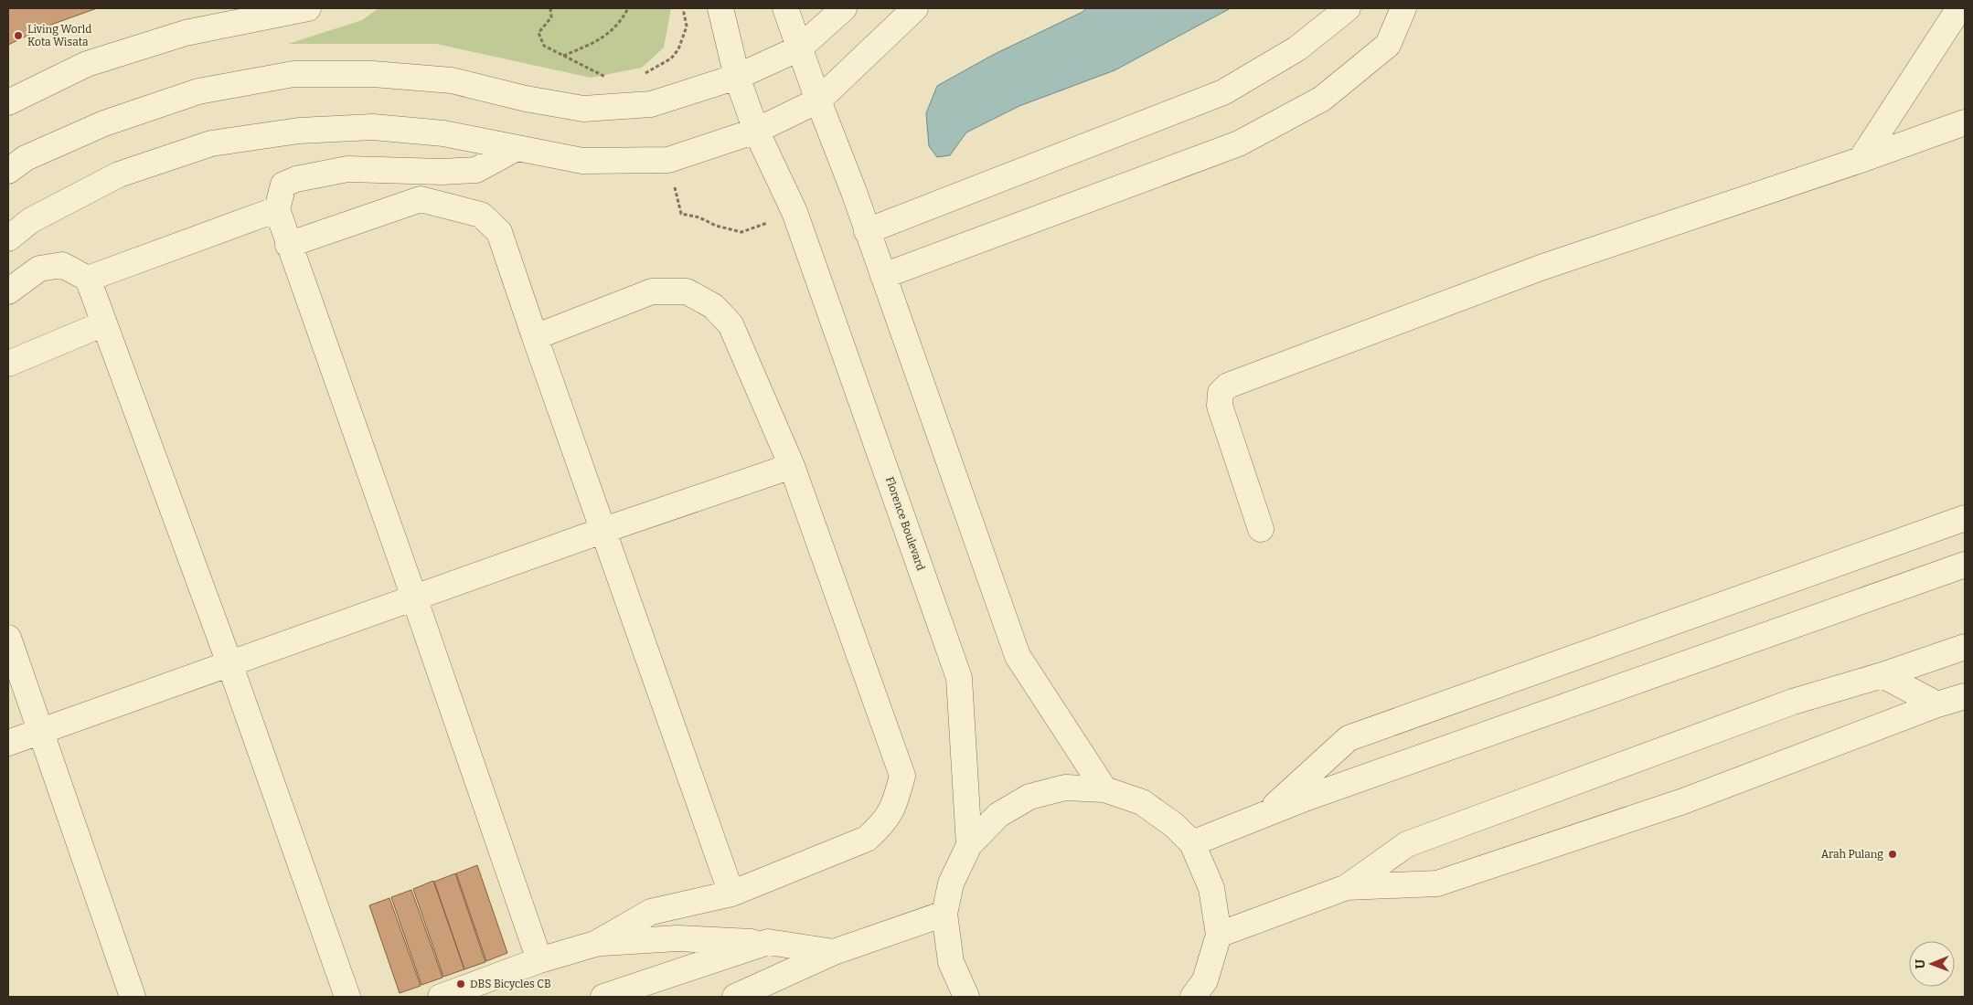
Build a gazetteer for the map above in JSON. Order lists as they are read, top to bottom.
{
  "streets": {
    "street": ["Florence Boulevard"]
  },
  "places": ["Living World Kota Wisata", "Arah Pulang", "DBS Bicycles CB"],
  "north": "left"
}
